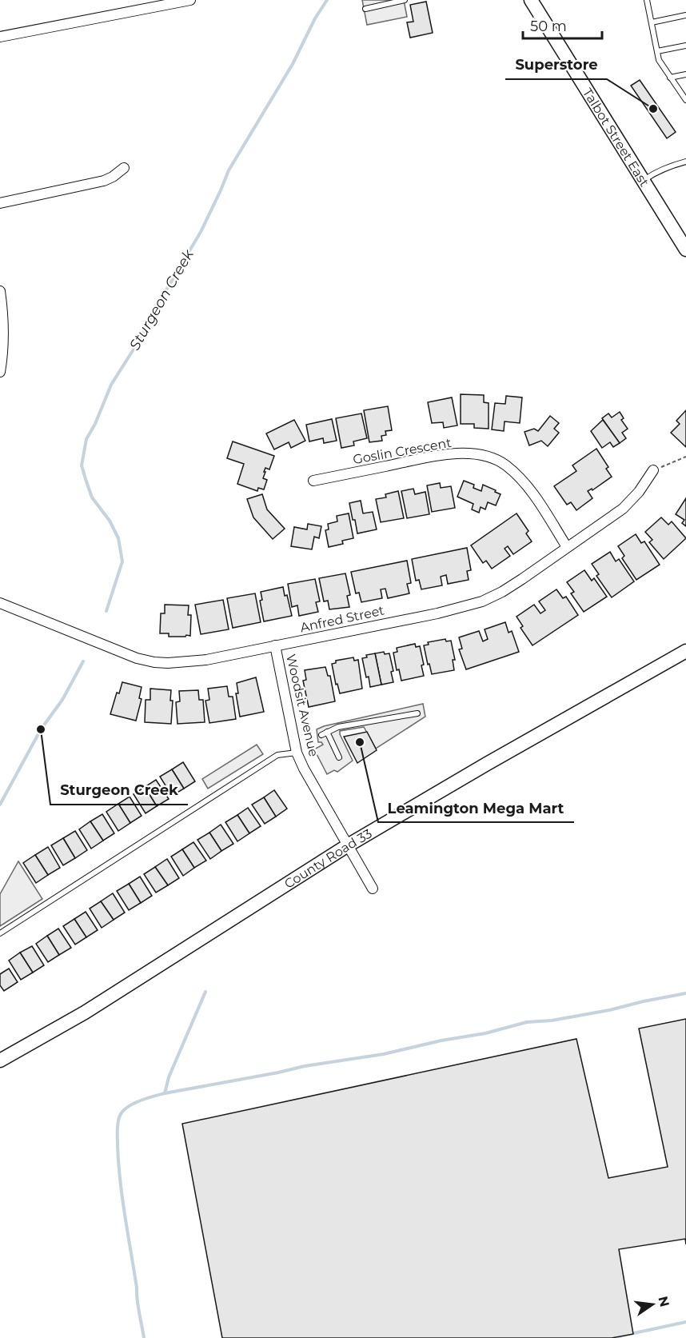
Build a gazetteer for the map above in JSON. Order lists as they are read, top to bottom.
{
  "streets": {
    "main road": ["Talbot Street East", "County Road 33"],
    "street": ["Goslin Crescent", "Anfred Street", "Woodsit Avenue"]
  },
  "crossings": [
    ["Goslin Crescent", "Anfred Street"],
    ["Anfred Street", "Woodsit Avenue"],
    ["Woodsit Avenue", "County Road 33"]
  ],
  "water": ["Sturgeon Creek"],
  "places": ["Superstore", "Sturgeon Creek", "Leamington Mega Mart"],
  "scale_bar": "50 m",
  "north": "right"
}
